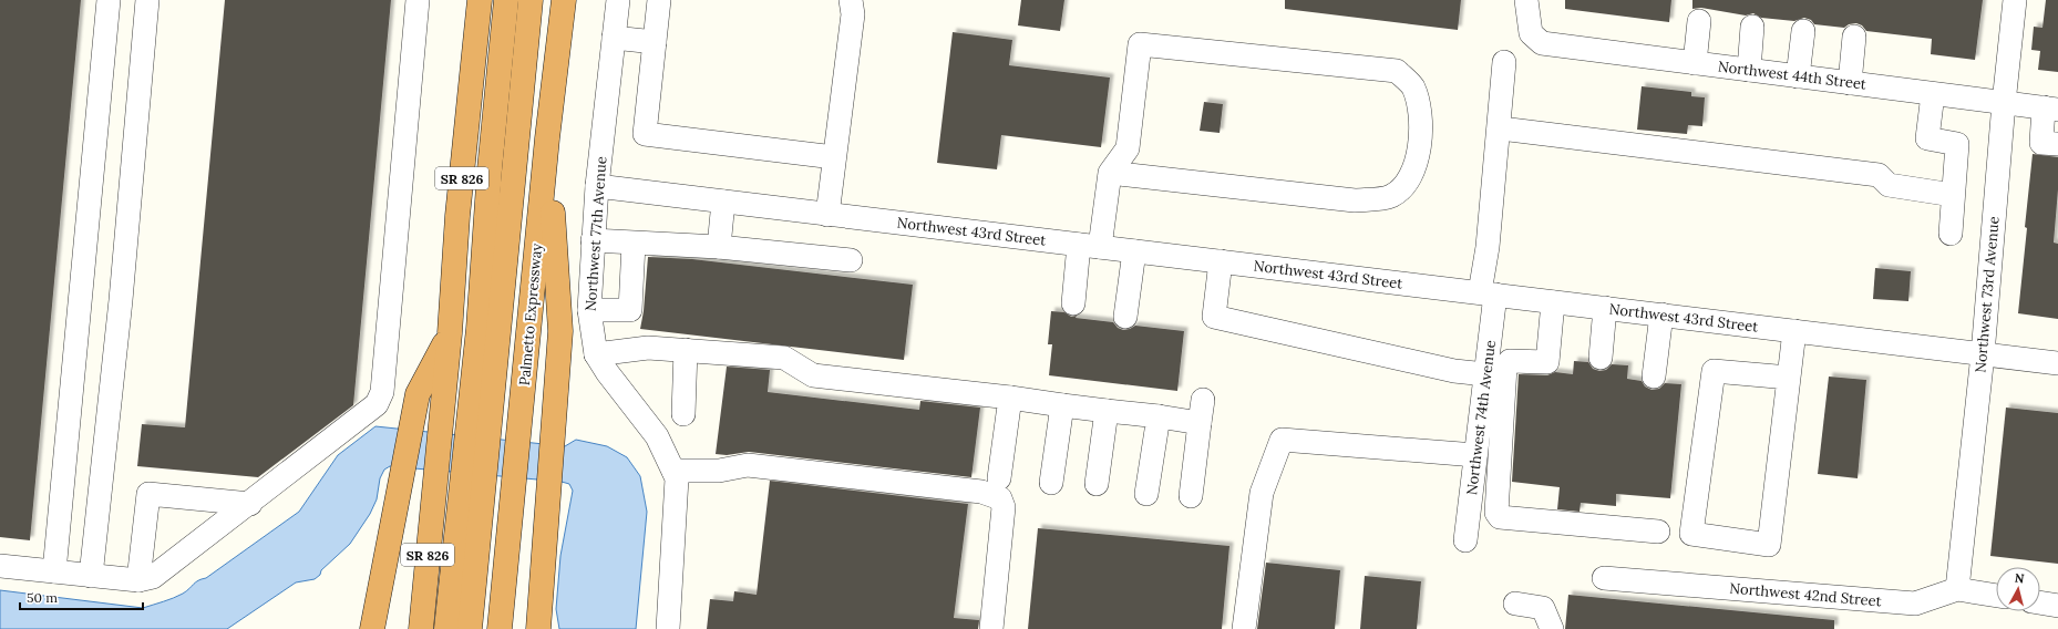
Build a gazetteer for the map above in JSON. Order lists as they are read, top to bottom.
{
  "streets": {
    "highway": ["SR 826", "Palmetto Expressway"],
    "street": [
      "Northwest 44th Street",
      "Northwest 43rd Street",
      "Northwest 77th Avenue",
      "Northwest 73rd Avenue",
      "Northwest 74th Avenue",
      "Northwest 42nd Street"
    ]
  },
  "crossings": [
    ["Northwest 44th Street", "Northwest 73rd Avenue"],
    ["Northwest 43rd Street", "Northwest 77th Avenue"],
    ["Northwest 43rd Street", "Northwest 73rd Avenue"],
    ["Northwest 43rd Street", "Northwest 74th Avenue"],
    ["Northwest 73rd Avenue", "Northwest 42nd Street"]
  ],
  "scale_bar": "50 m",
  "north": "top"
}
